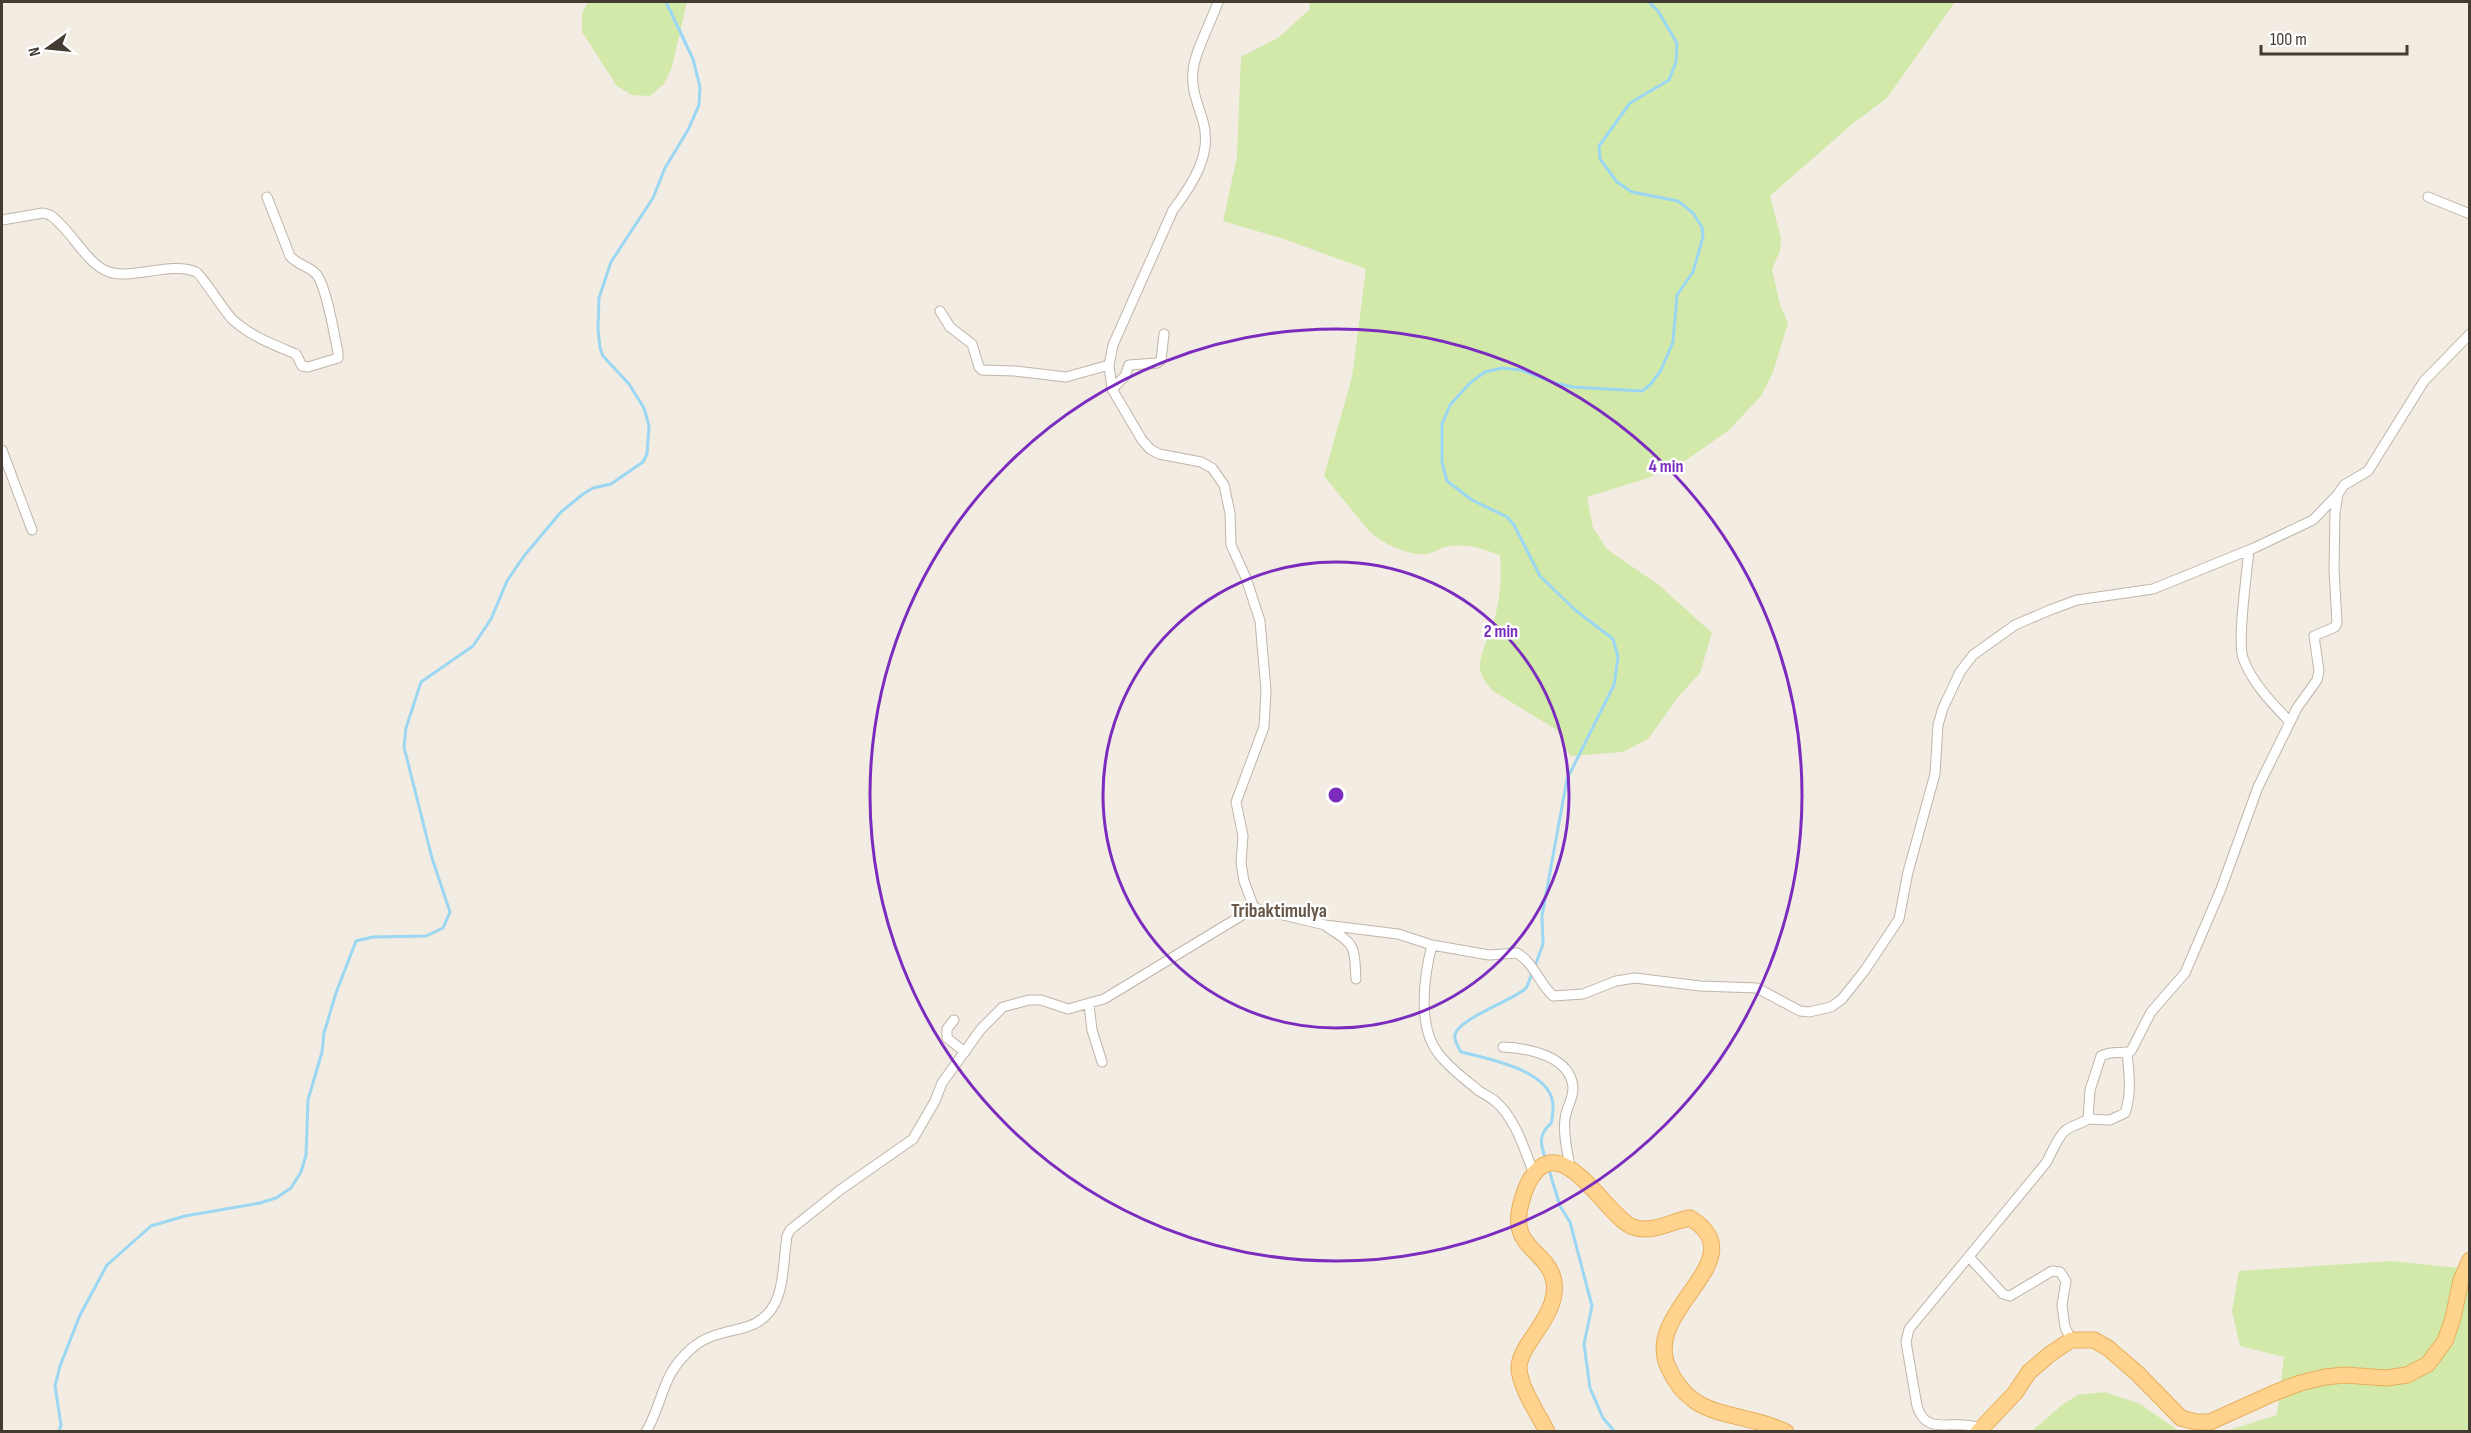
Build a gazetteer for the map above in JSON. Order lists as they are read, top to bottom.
{
  "districts": ["Tribaktimulya"],
  "scale_bar": "100 m",
  "north": "left",
  "rings": ["4 min", "2 min"]
}
